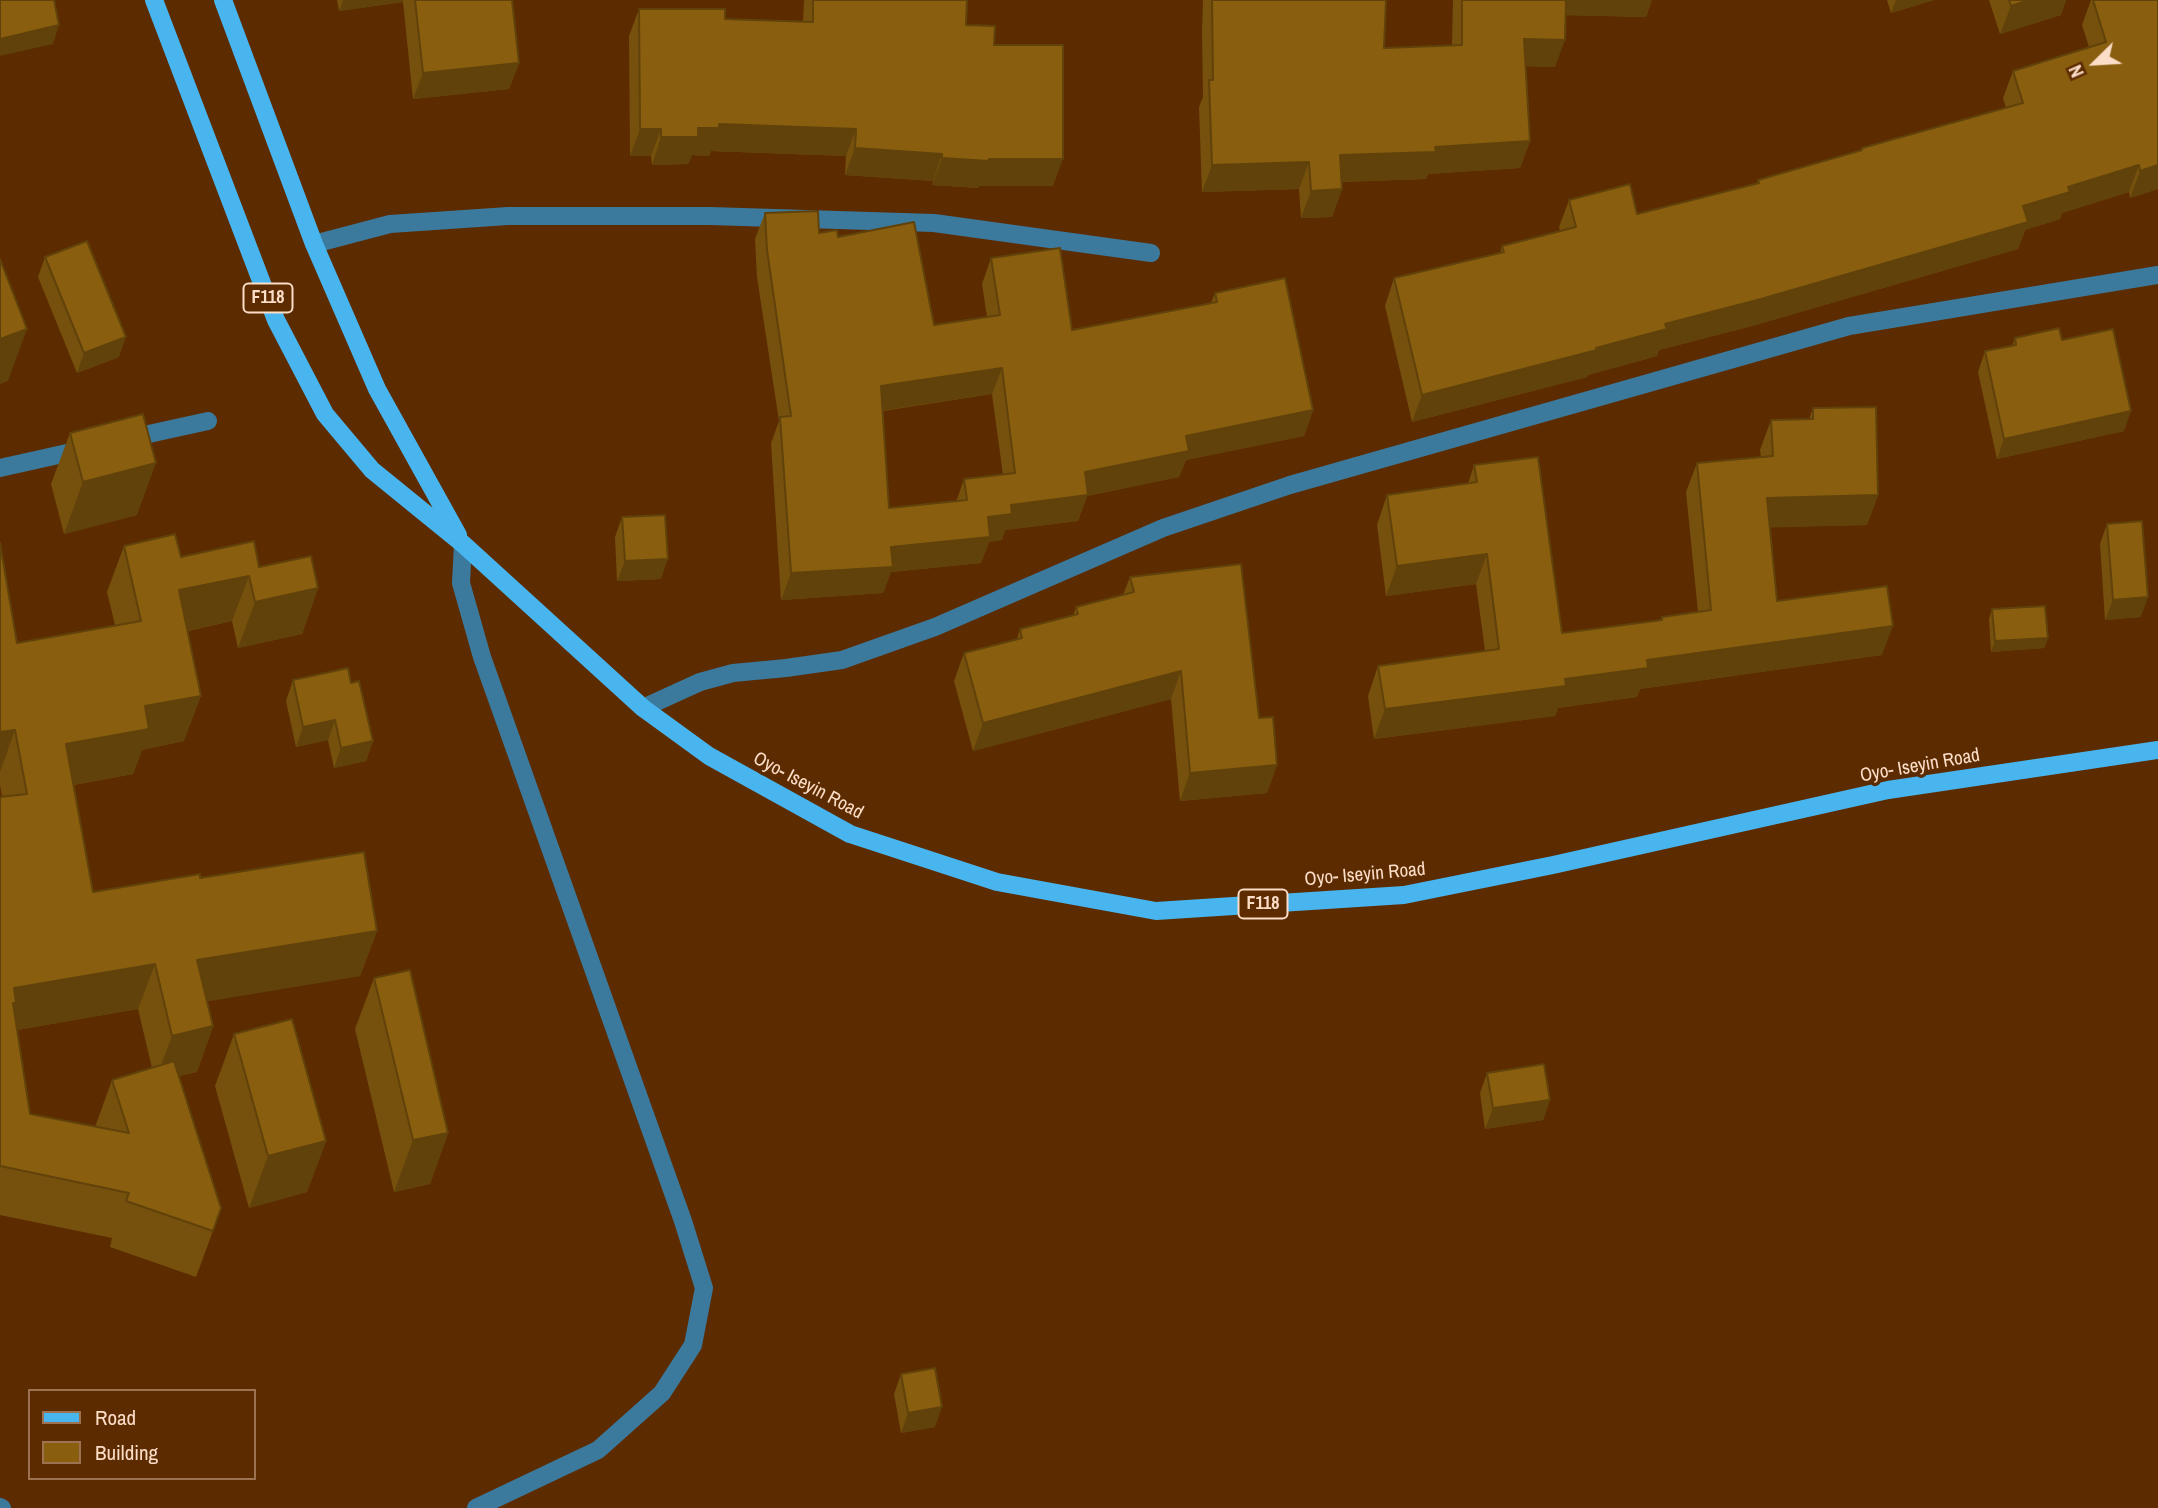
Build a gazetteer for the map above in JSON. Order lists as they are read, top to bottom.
{
  "streets": {
    "main road": ["F118", "Oyo- Iseyin Road"]
  },
  "crossings": [
    ["F118", "Oyo- Iseyin Road"]
  ],
  "legend": ["Road", "Building"],
  "north": "bottom left"
}
